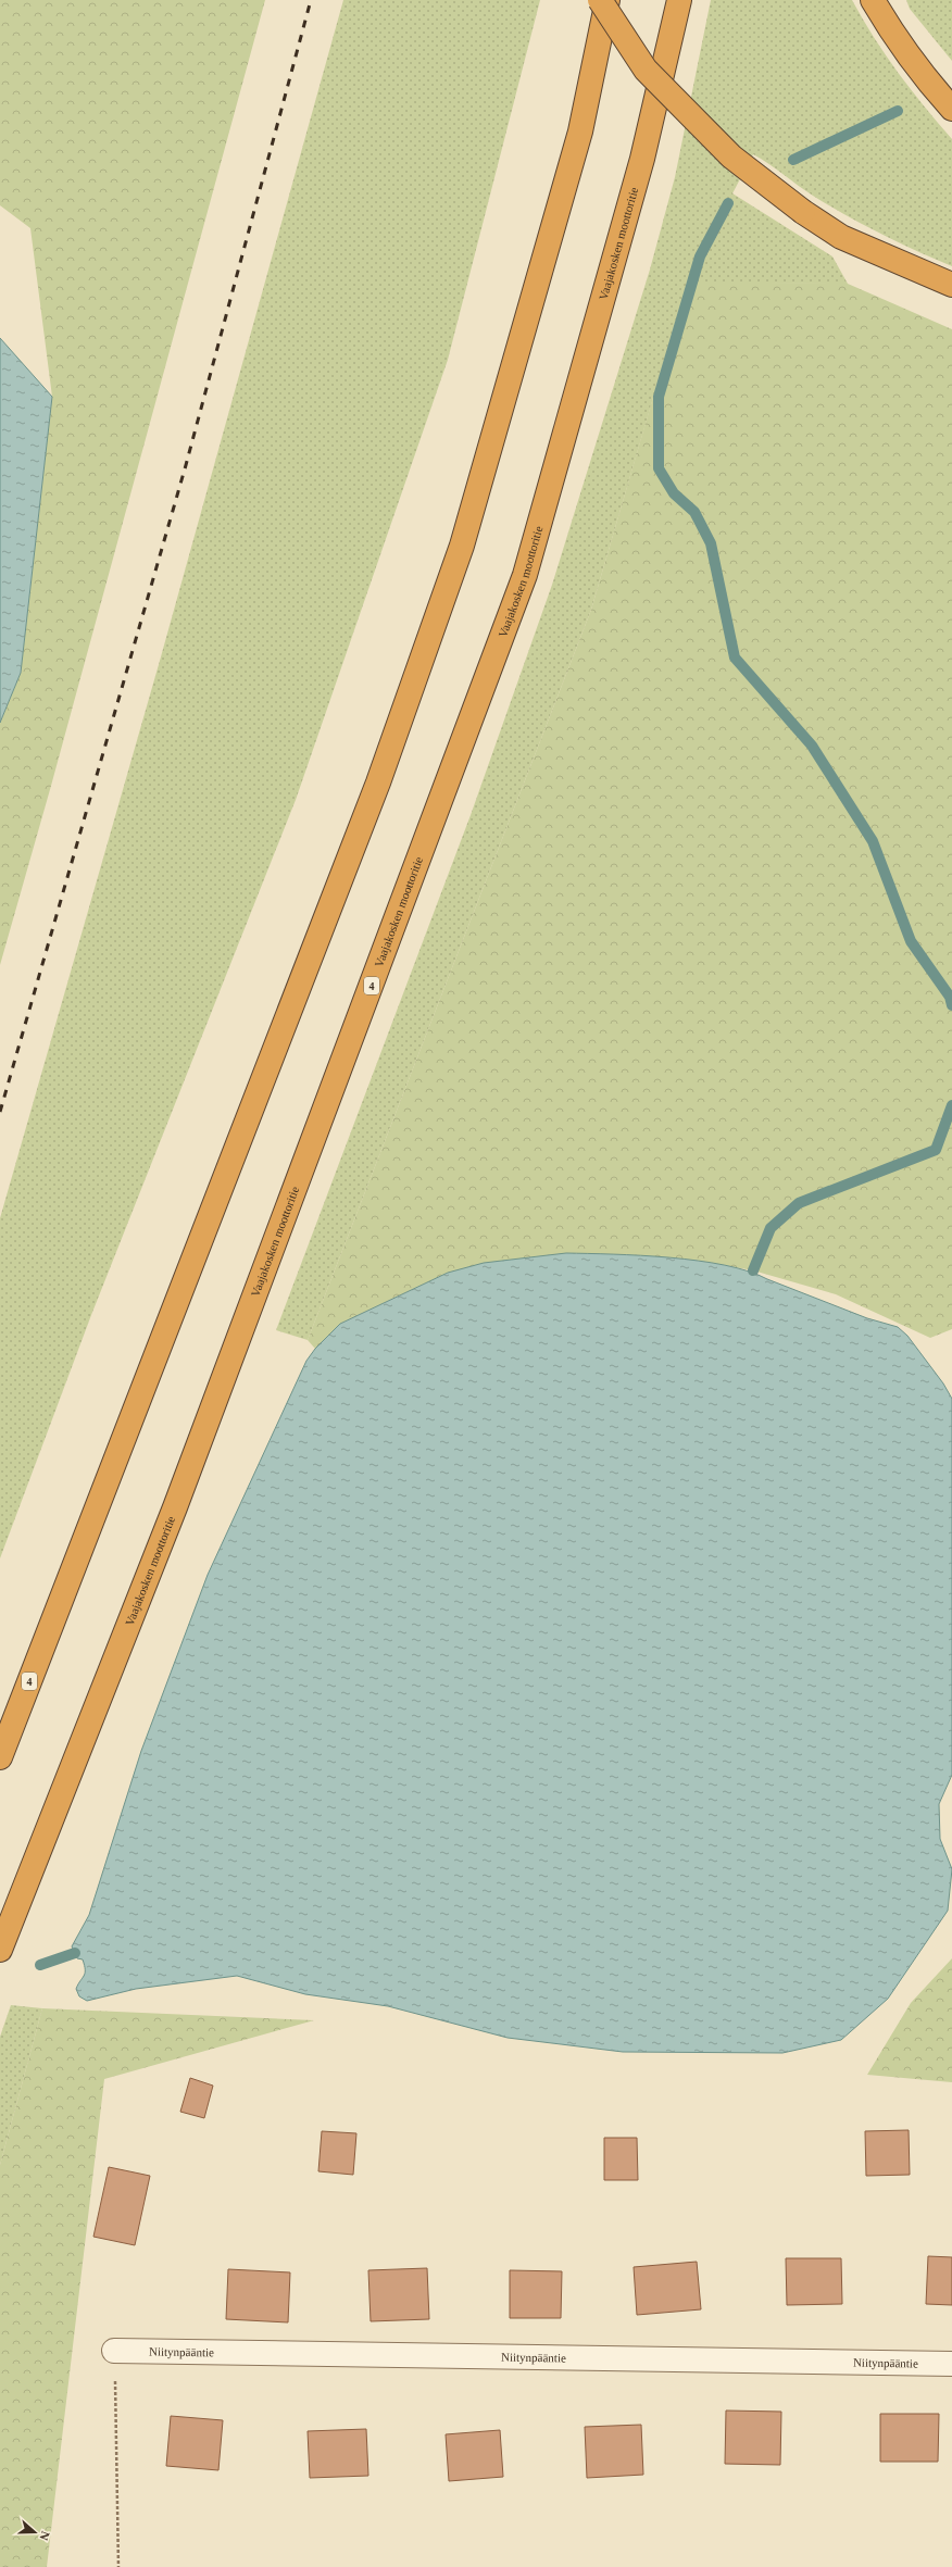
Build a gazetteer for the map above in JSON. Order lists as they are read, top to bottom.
{
  "streets": {
    "highway": ["Vaajakosken moottoritie", "4"],
    "street": ["Niitynpääntie"]
  },
  "north": "right"
}
